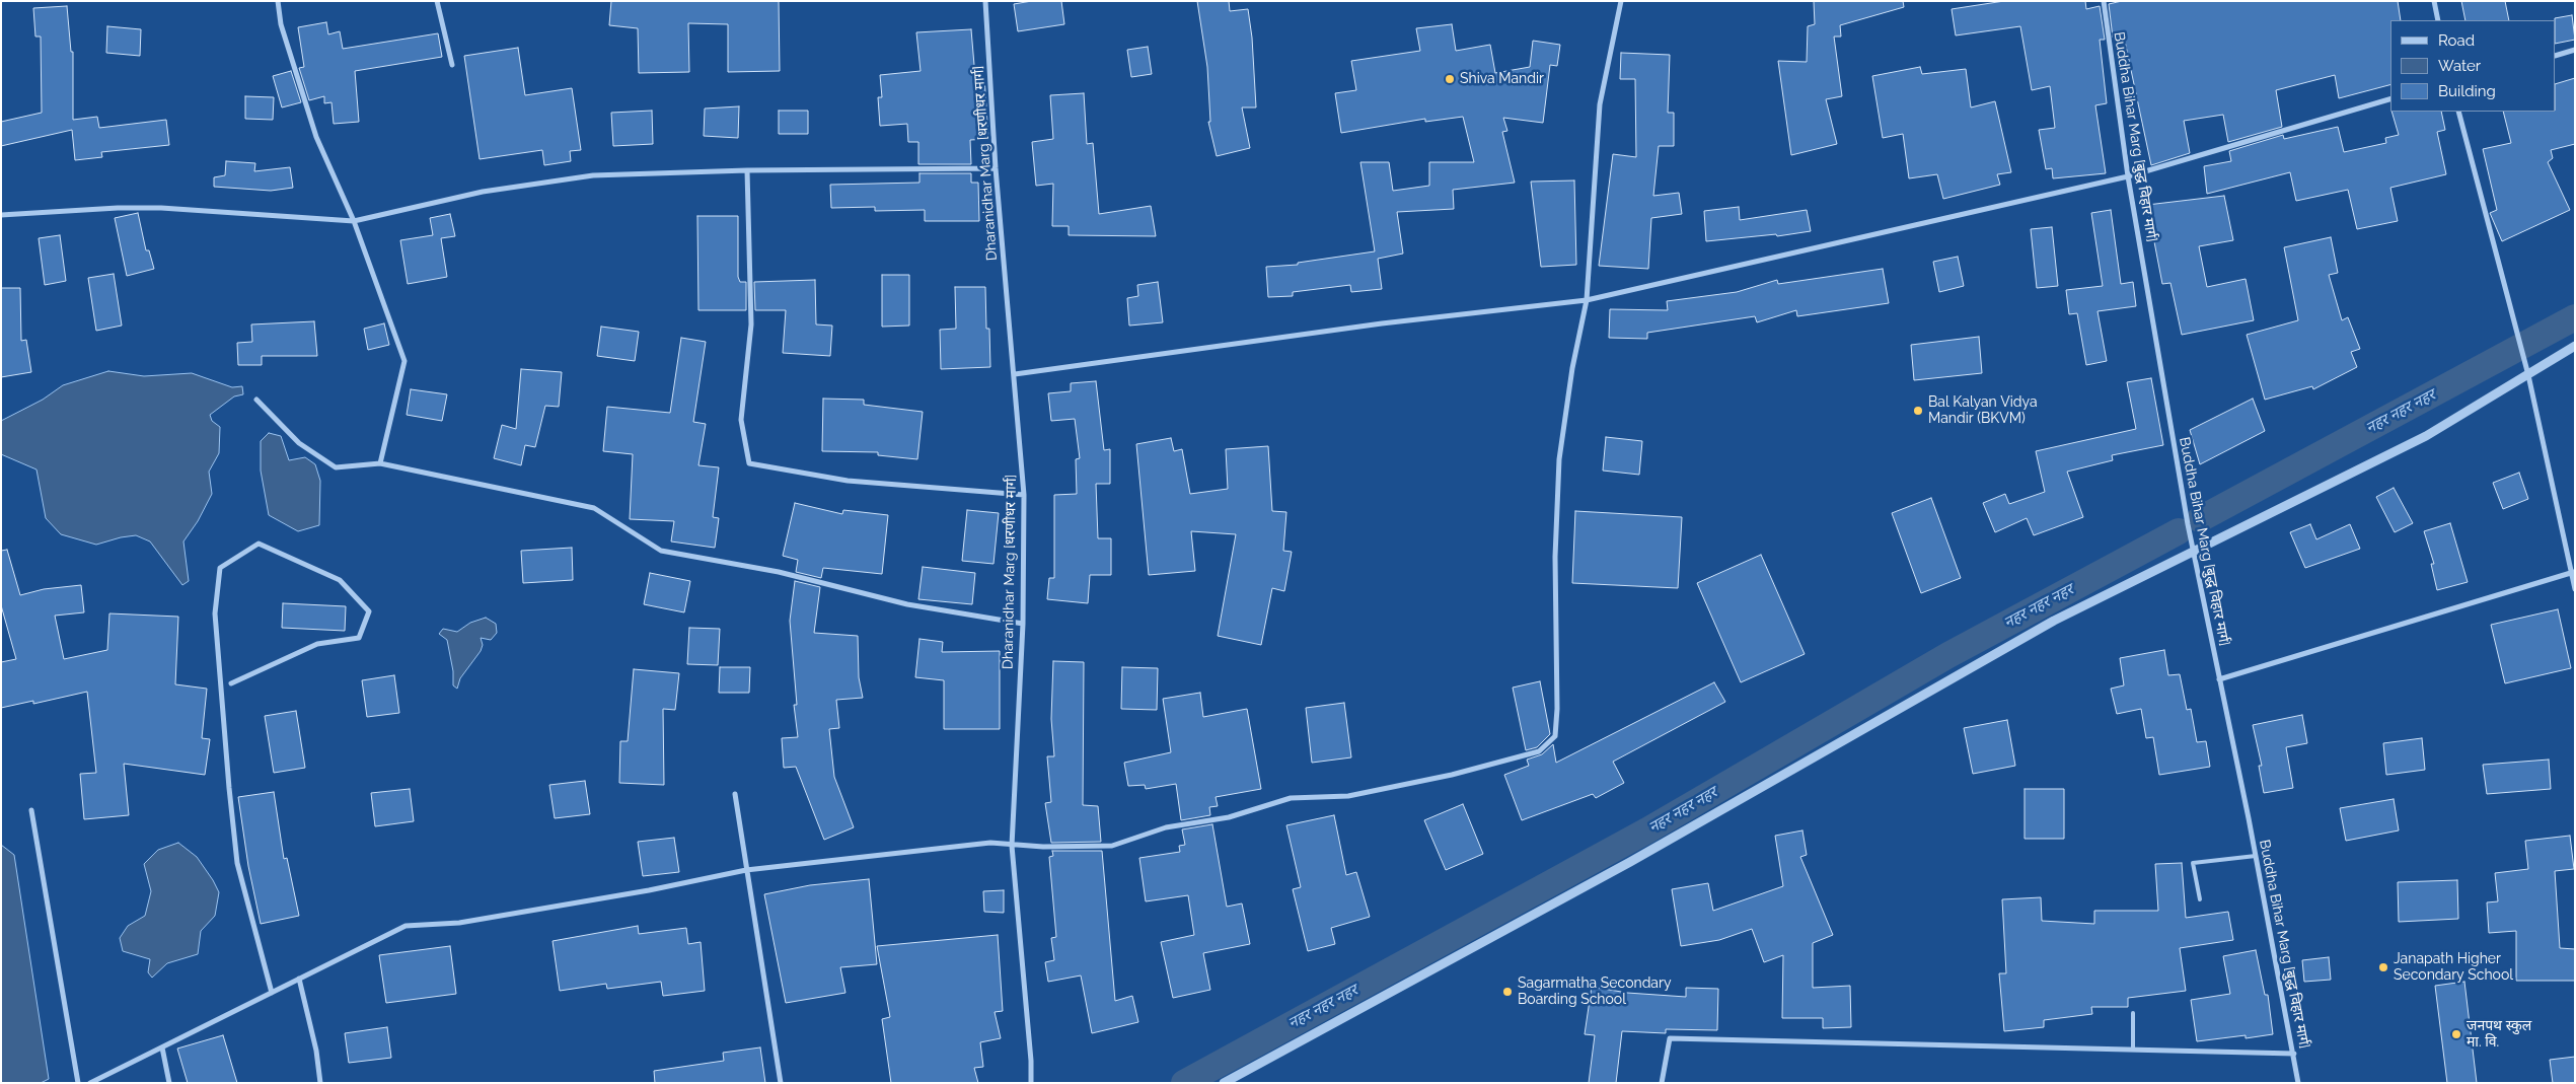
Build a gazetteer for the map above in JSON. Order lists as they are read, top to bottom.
{
  "streets": {
    "street": ["Buddha Bihar Marg [बुद्ध विहार मार्ग]", "Dharanidhar Marg [धरणीधर मार्ग]"]
  },
  "water": ["नहर नहर नहर"],
  "places": [
    "Shiva Mandir",
    "Bal Kalyan Vidya Mandir (BKVM)",
    "Janapath Higher Secondary School",
    "Sagarmatha Secondary Boarding School",
    "जनपथ स्कुल मा. वि."
  ],
  "legend": ["Road", "Water", "Building"]
}
